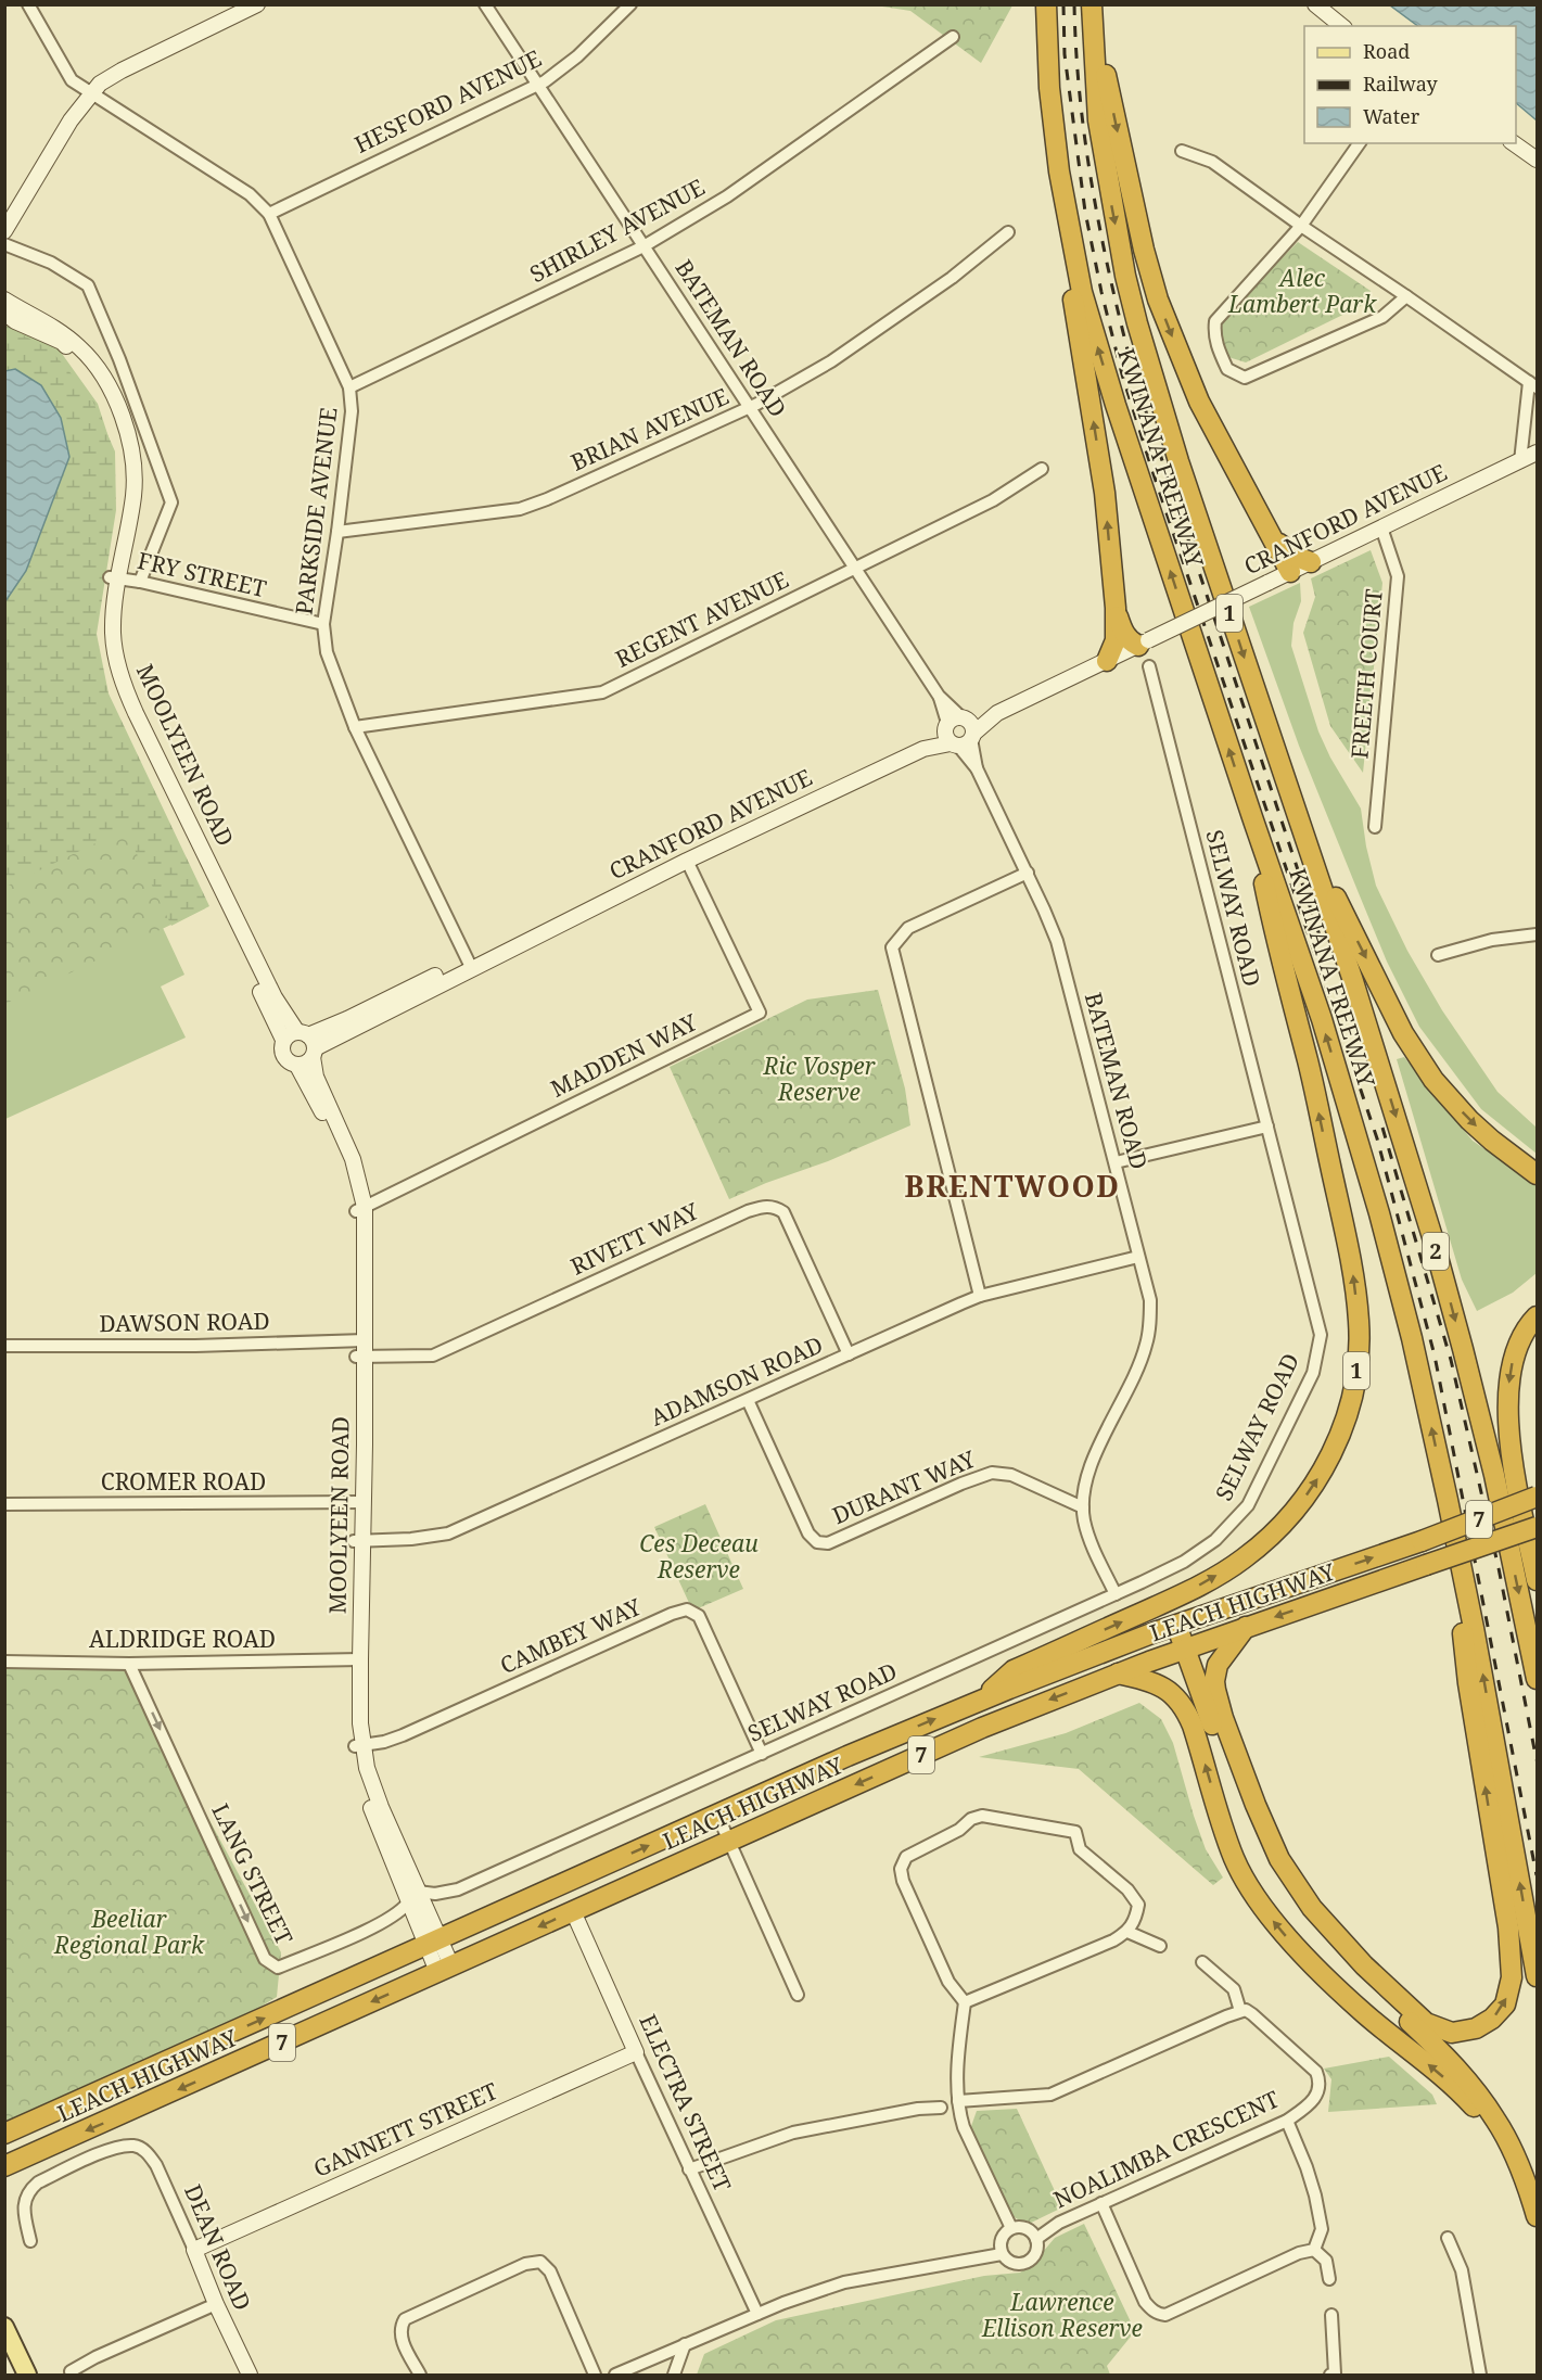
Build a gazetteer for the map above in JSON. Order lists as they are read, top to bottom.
{
  "streets": {
    "highway": [
      "KWINANA FREEWAY",
      "1",
      "2",
      "7",
      "LEACH HIGHWAY"
    ],
    "main road": [
      "CRANFORD AVENUE",
      "MOOLYEEN ROAD",
      "ELECTRA STREET",
      "GANNETT STREET",
      "DEAN ROAD"
    ],
    "street": [
      "HESFORD AVENUE",
      "SHIRLEY AVENUE",
      "BATEMAN ROAD",
      "BRIAN AVENUE",
      "PARKSIDE AVENUE",
      "FRY STREET",
      "REGENT AVENUE",
      "FREETH COURT",
      "SELWAY ROAD",
      "MADDEN WAY",
      "RIVETT WAY",
      "DAWSON ROAD",
      "ADAMSON ROAD",
      "CROMER ROAD",
      "DURANT WAY",
      "CAMBEY WAY",
      "ALDRIDGE ROAD",
      "LANG STREET",
      "NOALIMBA CRESCENT"
    ]
  },
  "crossings": [
    ["HESFORD AVENUE", "BATEMAN ROAD"],
    ["HESFORD AVENUE", "PARKSIDE AVENUE"],
    ["SHIRLEY AVENUE", "BATEMAN ROAD"],
    ["SHIRLEY AVENUE", "PARKSIDE AVENUE"],
    ["BATEMAN ROAD", "BRIAN AVENUE"],
    ["BATEMAN ROAD", "CRANFORD AVENUE"],
    ["BATEMAN ROAD", "REGENT AVENUE"],
    ["BATEMAN ROAD", "SELWAY ROAD"],
    ["BATEMAN ROAD", "ADAMSON ROAD"],
    ["BATEMAN ROAD", "DURANT WAY"],
    ["BRIAN AVENUE", "PARKSIDE AVENUE"],
    ["KWINANA FREEWAY", "1"],
    ["PARKSIDE AVENUE", "CRANFORD AVENUE"],
    ["PARKSIDE AVENUE", "FRY STREET"],
    ["PARKSIDE AVENUE", "REGENT AVENUE"],
    ["CRANFORD AVENUE", "FREETH COURT"],
    ["CRANFORD AVENUE", "MOOLYEEN ROAD"],
    ["CRANFORD AVENUE", "MADDEN WAY"],
    ["FRY STREET", "MOOLYEEN ROAD"],
    ["1", "LEACH HIGHWAY"],
    ["MOOLYEEN ROAD", "SELWAY ROAD"],
    ["MOOLYEEN ROAD", "MADDEN WAY"],
    ["MOOLYEEN ROAD", "RIVETT WAY"],
    ["MOOLYEEN ROAD", "DAWSON ROAD"],
    ["MOOLYEEN ROAD", "ADAMSON ROAD"],
    ["MOOLYEEN ROAD", "CROMER ROAD"],
    ["MOOLYEEN ROAD", "LEACH HIGHWAY"],
    ["MOOLYEEN ROAD", "CAMBEY WAY"],
    ["MOOLYEEN ROAD", "ALDRIDGE ROAD"],
    ["MOOLYEEN ROAD", "LANG STREET"],
    ["SELWAY ROAD", "CAMBEY WAY"],
    ["SELWAY ROAD", "LANG STREET"],
    ["RIVETT WAY", "DAWSON ROAD"],
    ["RIVETT WAY", "ADAMSON ROAD"],
    ["ADAMSON ROAD", "DURANT WAY"],
    ["LEACH HIGHWAY", "ELECTRA STREET"],
    ["ALDRIDGE ROAD", "LANG STREET"],
    ["ELECTRA STREET", "GANNETT STREET"],
    ["GANNETT STREET", "DEAN ROAD"]
  ],
  "districts": ["BRENTWOOD"],
  "parks": [
    "Alec Lambert Park",
    "Ric Vosper Reserve",
    "Ces Deceau Reserve",
    "Beeliar Regional Park",
    "Lawrence Ellison Reserve"
  ],
  "legend": ["Road", "Railway", "Water"]
}
